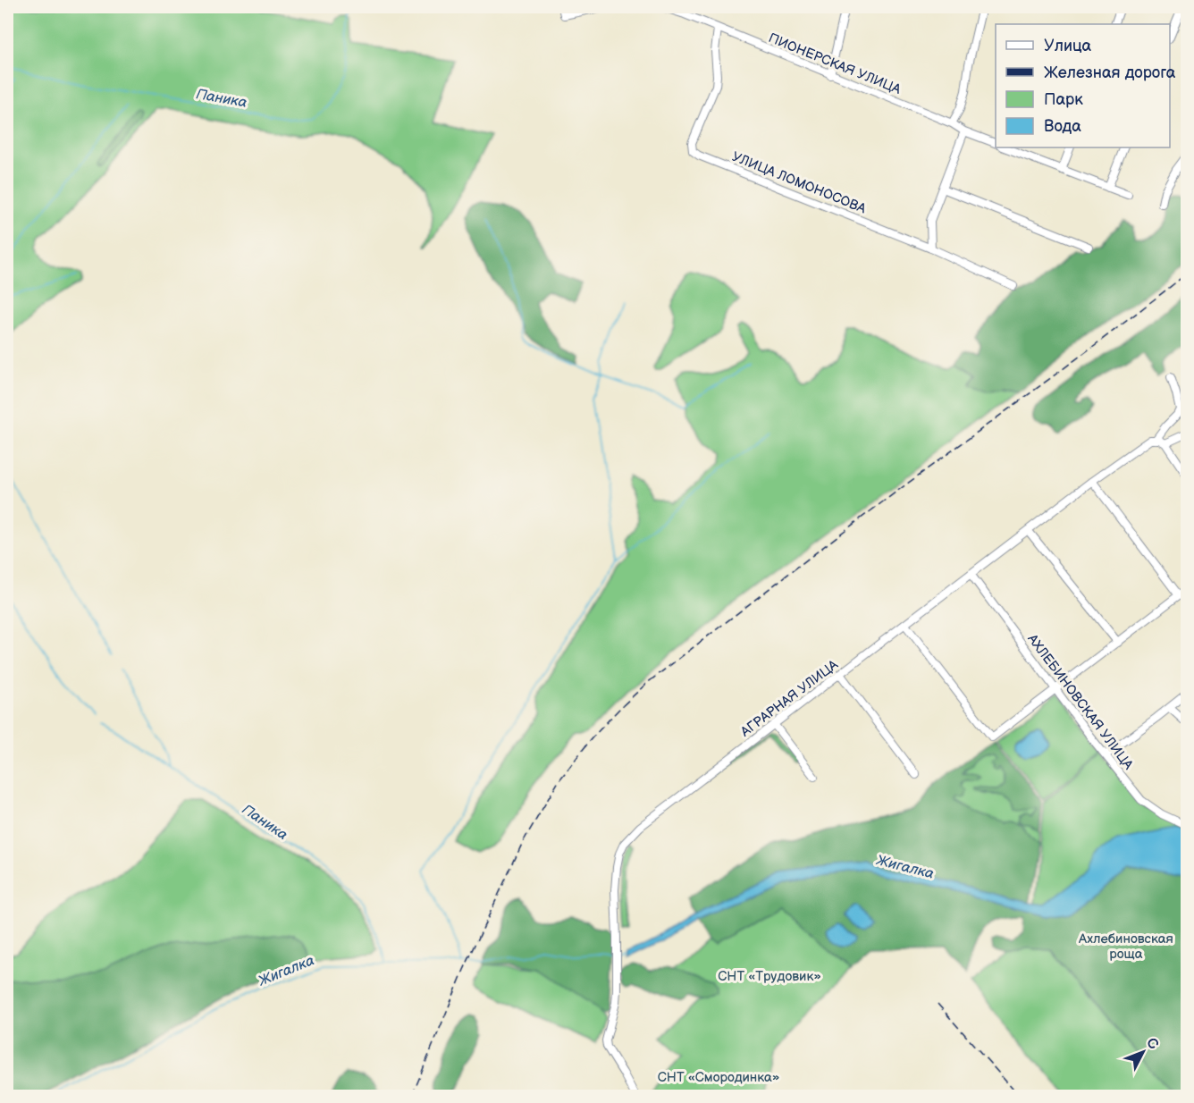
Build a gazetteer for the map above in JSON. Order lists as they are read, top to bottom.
{
  "streets": {
    "street": [
      "ПИОНЕРСКАЯ УЛИЦА",
      "УЛИЦА ЛОМОНОСОВА",
      "АГРАРНАЯ УЛИЦА",
      "АХЛЕБИНОВСКАЯ УЛИЦА"
    ]
  },
  "crossings": [
    ["ПИОНЕРСКАЯ УЛИЦА", "УЛИЦА ЛОМОНОСОВА"],
    ["АГРАРНАЯ УЛИЦА", "АХЛЕБИНОВСКАЯ УЛИЦА"]
  ],
  "water": ["Паника", "Жигалка"],
  "parks": ["Ахлебиновская роща", "СНТ «Трудовик»", "СНТ «Смородинка»"],
  "legend": [
    "Улица",
    "Железная дорога",
    "Парк",
    "Вода"
  ],
  "north": "top right"
}
